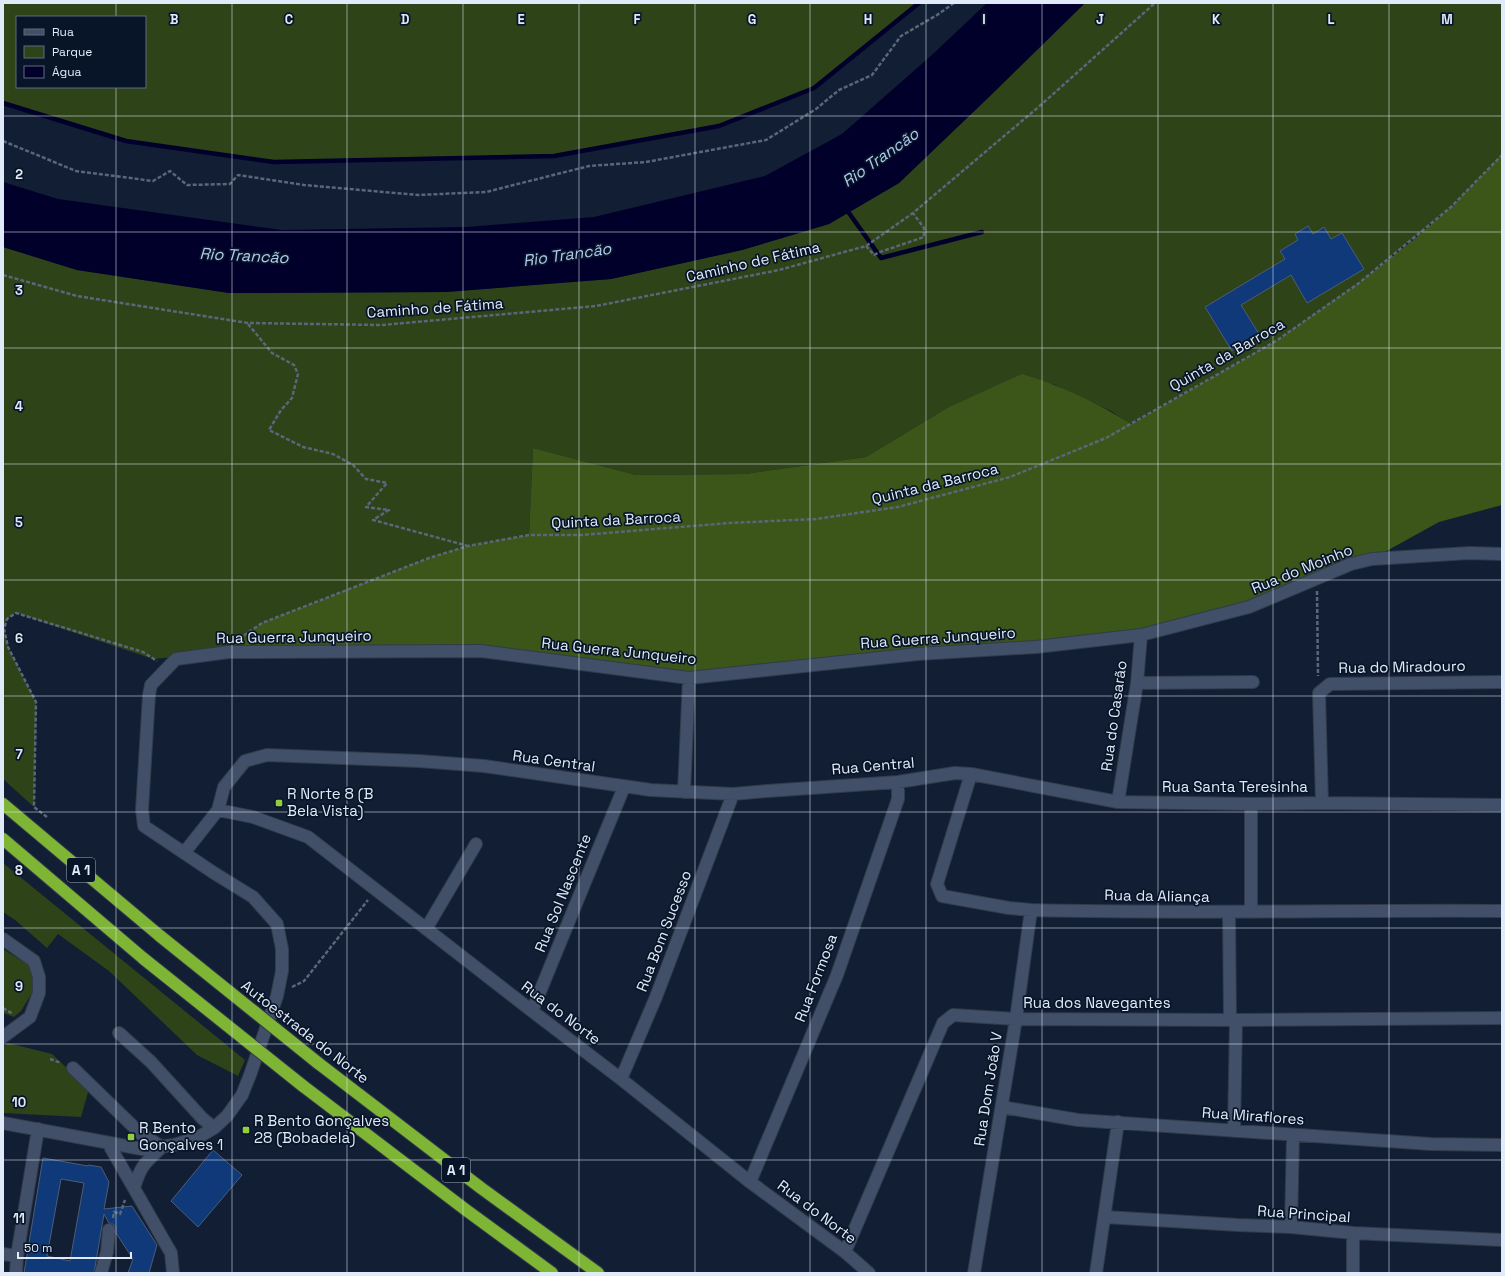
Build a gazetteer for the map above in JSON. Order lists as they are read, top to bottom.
{
  "streets": {
    "highway": ["A 1", "Autoestrada do Norte"],
    "street": [
      "Rua do Moinho",
      "Rua Guerra Junqueiro",
      "Rua do Miradouro",
      "Rua do Casarão",
      "Rua Central",
      "Rua Santa Teresinha",
      "Rua Sol Nascente",
      "Rua da Aliança",
      "Rua Bom Sucesso",
      "Rua Formosa",
      "Rua dos Navegantes",
      "Rua do Norte",
      "Rua Dom João V",
      "Rua Miraflores",
      "Rua Principal"
    ],
    "path": ["Caminho de Fátima", "Quinta da Barroca"]
  },
  "crossings": [
    ["Quinta da Barroca", "Rua Guerra Junqueiro"],
    ["Rua do Moinho", "Rua Guerra Junqueiro"],
    ["Rua do Moinho", "Rua do Casarão"],
    ["Rua Guerra Junqueiro", "Rua do Casarão"],
    ["Rua Guerra Junqueiro", "Rua Central"],
    ["Rua do Casarão", "Rua Santa Teresinha"],
    ["Rua Central", "Rua Santa Teresinha"],
    ["Rua Central", "Rua Sol Nascente"],
    ["Rua Central", "Rua da Aliança"],
    ["Rua Central", "Rua Bom Sucesso"],
    ["Rua Central", "Rua Formosa"],
    ["Rua Central", "Rua do Norte"],
    ["Rua Santa Teresinha", "Rua da Aliança"],
    ["Rua Sol Nascente", "Rua do Norte"],
    ["Rua da Aliança", "Rua Dom João V"],
    ["Rua Bom Sucesso", "Rua do Norte"],
    ["Rua Formosa", "Rua do Norte"],
    ["Rua dos Navegantes", "Rua do Norte"],
    ["Rua dos Navegantes", "Rua Dom João V"],
    ["Rua Dom João V", "Rua Miraflores"]
  ],
  "water": ["Rio Trancão"],
  "places": {
    "transit": ["R Norte 8 (B Bela Vista)", "R Bento Gonçalves 28 (Bobadela)", "R Bento Gonçalves 1"]
  },
  "legend": ["Rua", "Parque", "Água"],
  "scale_bar": "50 m",
  "grid": {
    "columns": [
      "B",
      "C",
      "D",
      "E",
      "F",
      "G",
      "H",
      "I",
      "J",
      "K",
      "L",
      "M"
    ],
    "rows": [
      "2",
      "3",
      "4",
      "5",
      "6",
      "7",
      "8",
      "9",
      "10",
      "11"
    ]
  }
}
